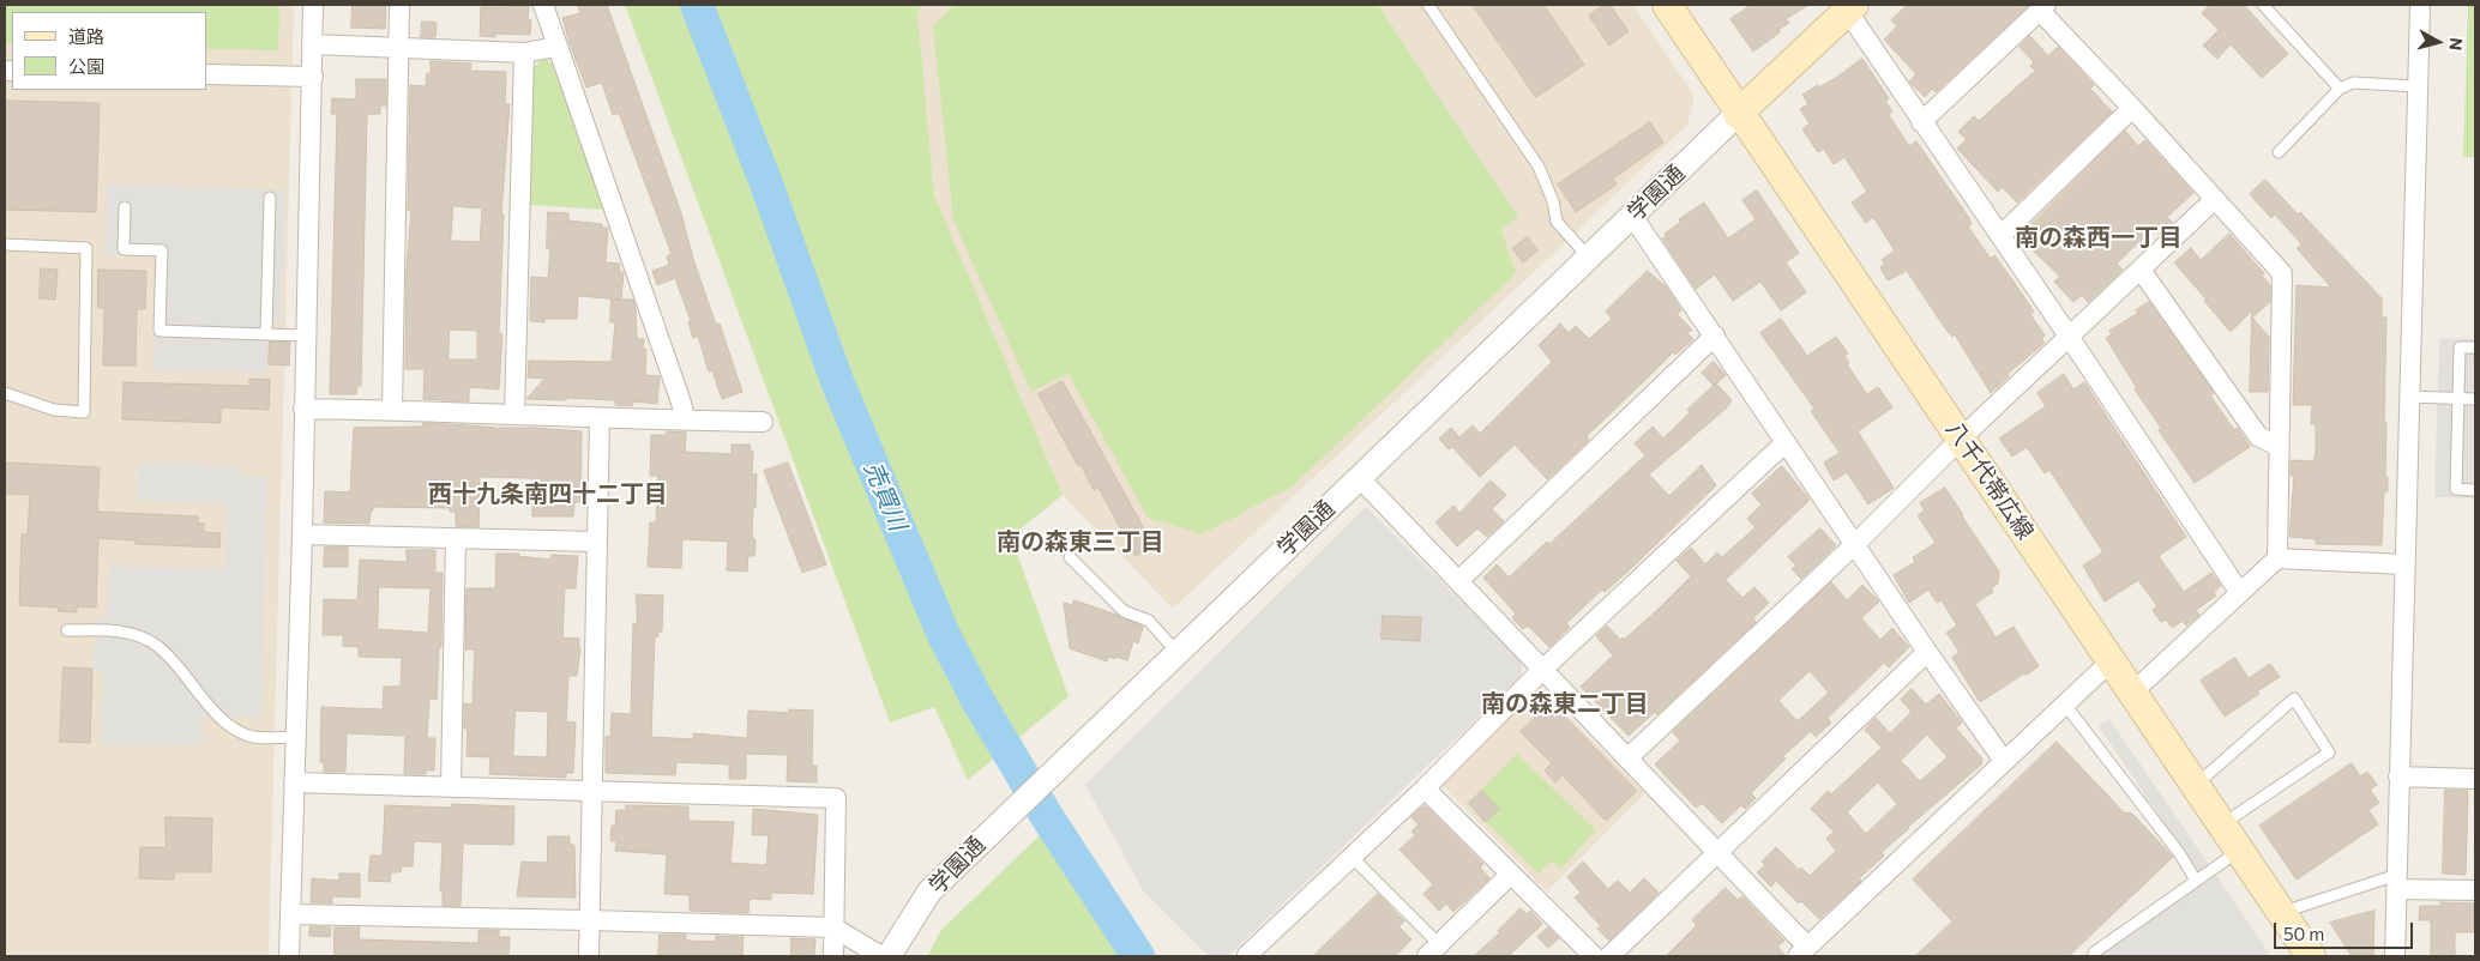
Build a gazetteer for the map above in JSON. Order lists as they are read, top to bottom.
{
  "streets": {
    "main road": ["八千代帯広線"],
    "street": ["学園通"]
  },
  "crossings": [
    ["学園通", "八千代帯広線"]
  ],
  "districts": [
    "南の森西一丁目",
    "西十九条南四十二丁目",
    "南の森東三丁目",
    "南の森東二丁目"
  ],
  "water": ["売買川"],
  "legend": ["道路", "公園"],
  "scale_bar": "50 m",
  "north": "right"
}
